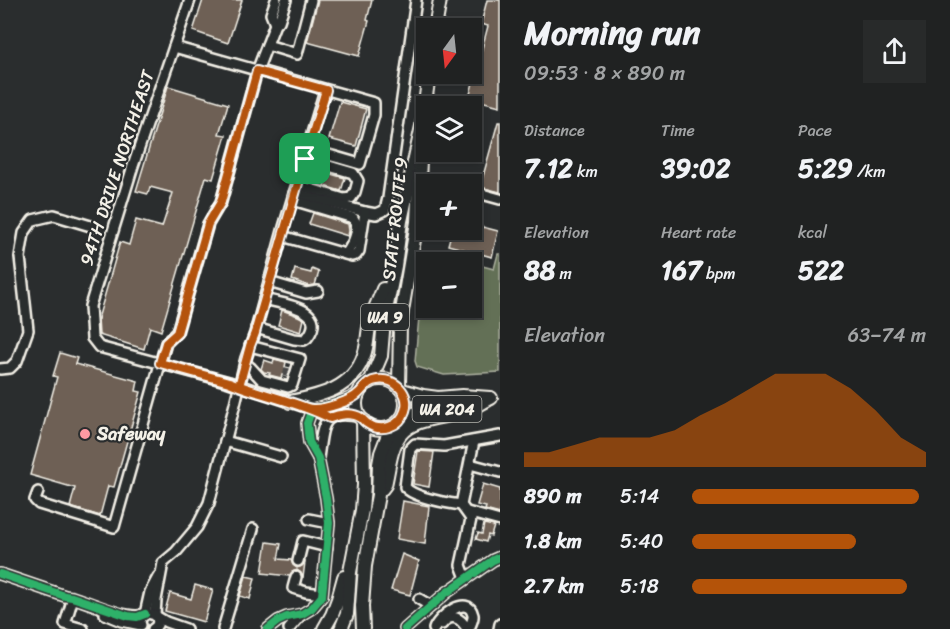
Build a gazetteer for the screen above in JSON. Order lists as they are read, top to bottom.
{
  "streets": {
    "main road": ["STATE ROUTE 9", "WA 9", "WA 204"],
    "street": ["94TH DRIVE NORTHEAST"]
  },
  "crossings": [
    ["STATE ROUTE 9", "WA 204"]
  ],
  "places": ["Safeway"],
  "north": "bottom",
  "page": {
    "heading": ["Morning run", "09:53 · 8 × 890 m"],
    "map_buttons": ["+", "−"],
    "stats": [
      ["Distance", "7.12 km"],
      ["Time", "39:02"],
      ["Pace", "5:29 /km"],
      ["Elevation", "88 m"],
      ["Heart rate", "167 bpm"],
      ["kcal", "522"]
    ],
    "chart": ["Elevation", "63–74 m"],
    "list": [
      {
        "name": "890 m",
        "note": "5:14"
      },
      {
        "name": "1.8 km",
        "note": "5:40"
      },
      {
        "name": "2.7 km",
        "note": "5:18"
      }
    ]
  }
}
